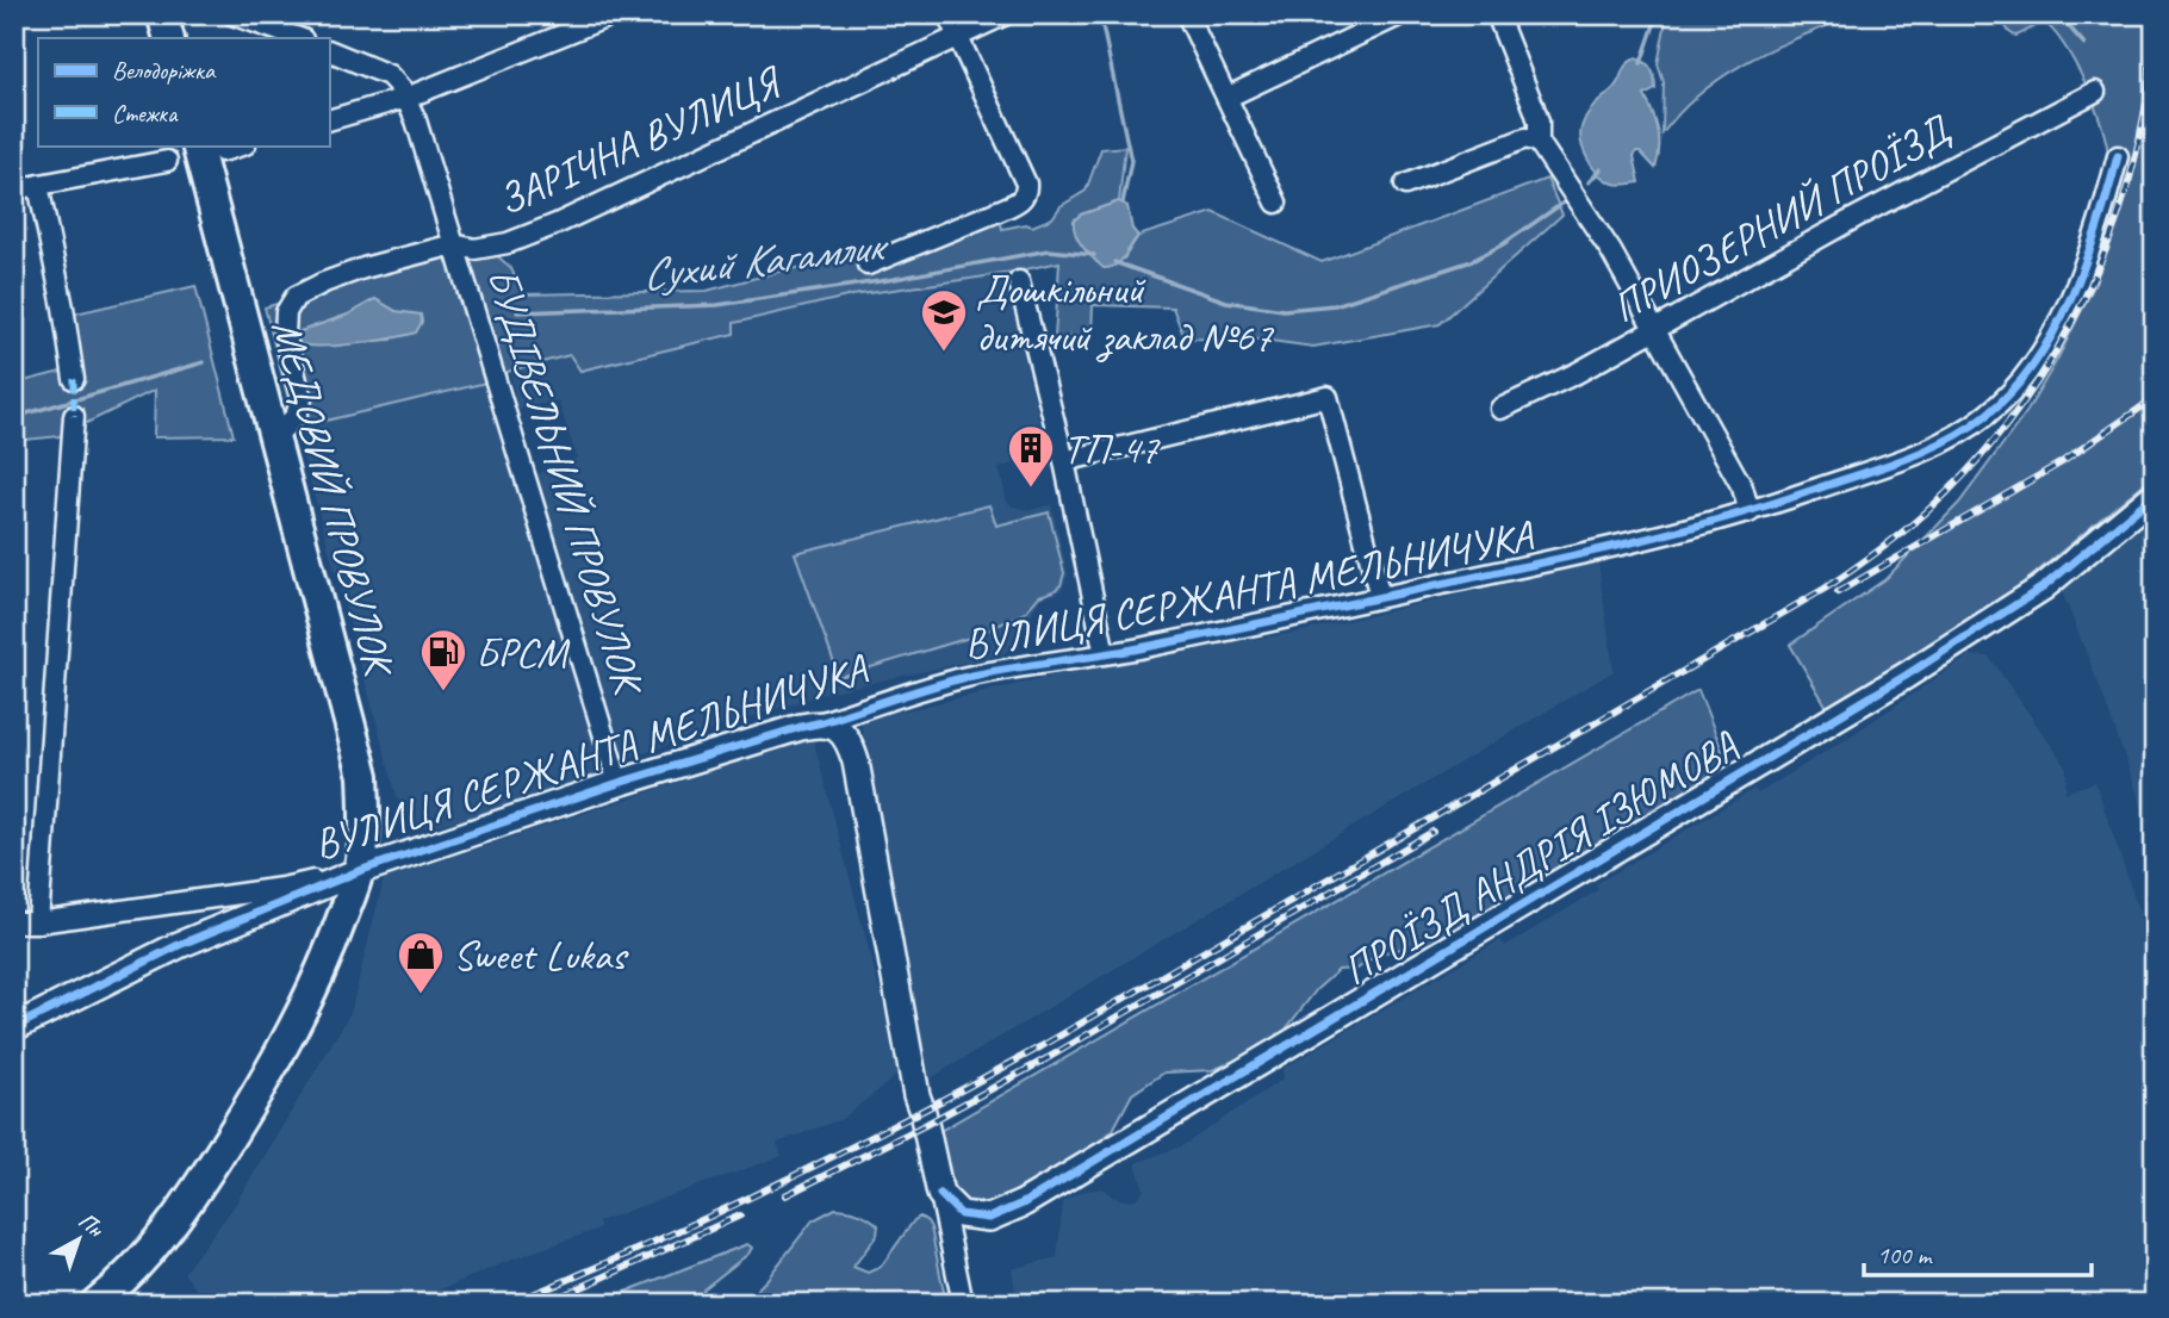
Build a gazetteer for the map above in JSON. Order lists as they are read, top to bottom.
{
  "streets": {
    "main road": ["МЕДОВИЙ ПРОВУЛОК"],
    "street": [
      "ЗАРІЧНА ВУЛИЦЯ",
      "ПРИОЗЕРНИЙ ПРОЇЗД",
      "БУДІВЕЛЬНИЙ ПРОВУЛОК",
      "ВУЛИЦЯ СЕРЖАНТА МЕЛЬНИЧУКА",
      "ПРОЇЗД АНДРІЯ ІЗЮМОВА"
    ]
  },
  "crossings": [
    ["ЗАРІЧНА ВУЛИЦЯ", "БУДІВЕЛЬНИЙ ПРОВУЛОК"],
    ["ЗАРІЧНА ВУЛИЦЯ", "МЕДОВИЙ ПРОВУЛОК"],
    ["БУДІВЕЛЬНИЙ ПРОВУЛОК", "ВУЛИЦЯ СЕРЖАНТА МЕЛЬНИЧУКА"],
    ["МЕДОВИЙ ПРОВУЛОК", "ВУЛИЦЯ СЕРЖАНТА МЕЛЬНИЧУКА"]
  ],
  "water": ["Сухий Кагамлик"],
  "places": {
    "school or university": ["Дошкільний дитячий заклад №67"],
    "building": ["ТП-47"],
    "fuel station": ["БРСМ"],
    "shop": ["Sweet Lukas"]
  },
  "legend": ["Велодоріжка", "Стежка"],
  "scale_bar": "100 m",
  "north": "top right"
}
